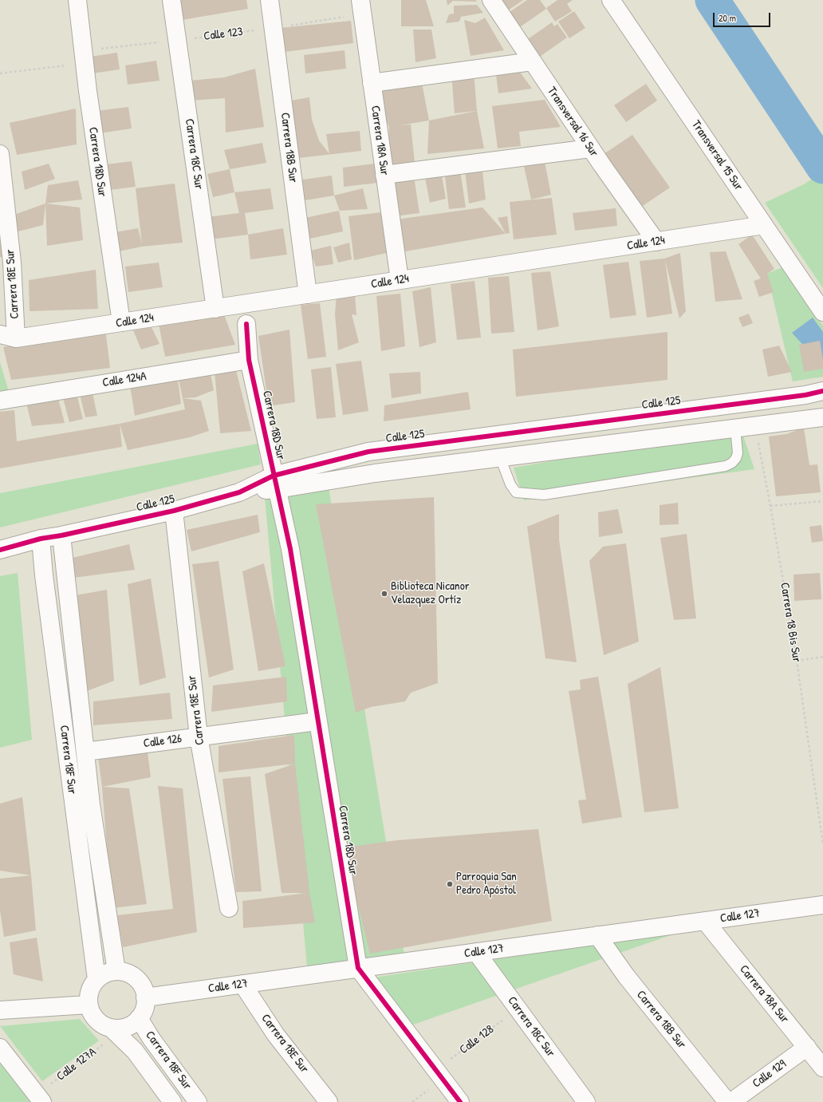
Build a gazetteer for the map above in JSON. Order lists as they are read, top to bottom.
{
  "streets": {
    "street": [
      "Transversal 16 Sur",
      "Carrera 18A Sur",
      "Carrera 18B Sur",
      "Carrera 18C Sur",
      "Transversal 15 Sur",
      "Carrera 18D Sur",
      "Calle 124",
      "Carrera 18E Sur",
      "Calle 124A",
      "Calle 125",
      "Calle 126",
      "Carrera 18F Sur",
      "Calle 127",
      "Calle 129"
    ],
    "path": [
      "Calle 123",
      "Carrera 18 Bis Sur",
      "Calle 128",
      "Calle 127A"
    ]
  },
  "crossings": [
    ["Calle 123", "Carrera 18A Sur"],
    ["Calle 123", "Carrera 18B Sur"],
    ["Calle 123", "Carrera 18C Sur"],
    ["Calle 123", "Carrera 18D Sur"],
    ["Transversal 16 Sur", "Calle 124"],
    ["Carrera 18A Sur", "Calle 124"],
    ["Carrera 18A Sur", "Calle 127"],
    ["Carrera 18A Sur", "Calle 129"],
    ["Carrera 18B Sur", "Calle 124"],
    ["Carrera 18B Sur", "Calle 127"],
    ["Carrera 18C Sur", "Calle 124"],
    ["Carrera 18C Sur", "Calle 127"],
    ["Carrera 18C Sur", "Calle 128"],
    ["Transversal 15 Sur", "Calle 124"],
    ["Carrera 18D Sur", "Calle 124"],
    ["Carrera 18D Sur", "Calle 124A"],
    ["Carrera 18D Sur", "Calle 125"],
    ["Carrera 18D Sur", "Calle 126"],
    ["Carrera 18D Sur", "Calle 127"],
    ["Carrera 18D Sur", "Calle 128"],
    ["Calle 124", "Carrera 18E Sur"],
    ["Carrera 18E Sur", "Calle 125"],
    ["Carrera 18E Sur", "Calle 126"],
    ["Carrera 18E Sur", "Calle 127"],
    ["Calle 125", "Carrera 18 Bis Sur"],
    ["Calle 125", "Carrera 18F Sur"],
    ["Calle 126", "Carrera 18F Sur"],
    ["Carrera 18F Sur", "Calle 127"],
    ["Carrera 18F Sur", "Calle 127A"],
    ["Calle 127", "Calle 127A"]
  ],
  "places": ["Biblioteca Nicanor Velazquez Ortíz", "Parroquia San Pedro Apóstol"],
  "scale_bar": "20 m"
}
